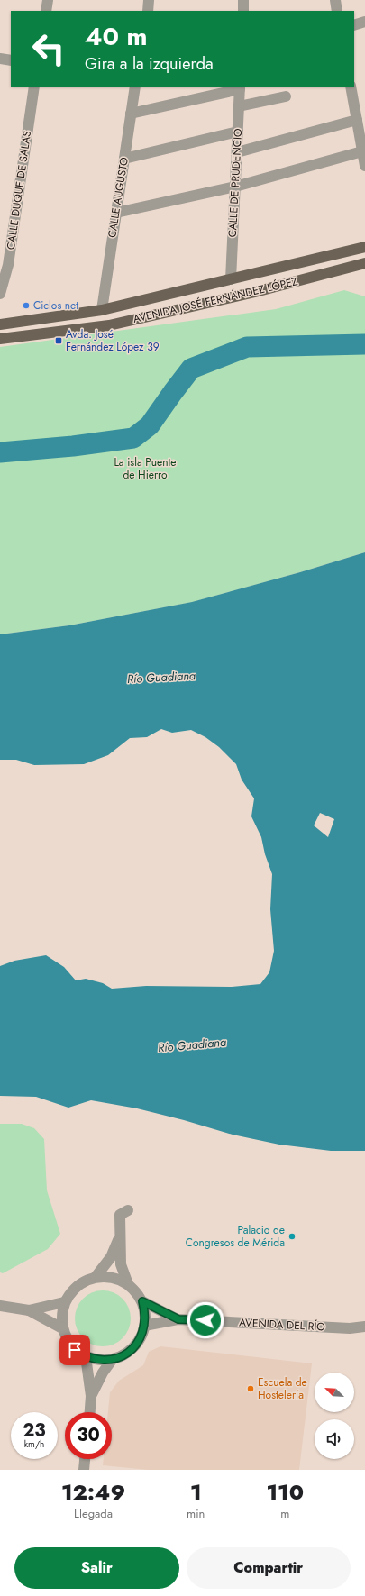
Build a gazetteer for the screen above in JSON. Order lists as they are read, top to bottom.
{
  "streets": {
    "main road": ["AVENIDA JOSÉ FERNÁNDEZ LÓPEZ"],
    "street": [
      "CALLE DE PRUDENCIO",
      "CALLE DUQUE DE SALAS",
      "CALLE AUGUSTO",
      "AVENIDA DEL RÍO"
    ]
  },
  "crossings": [
    ["CALLE DE PRUDENCIO", "AVENIDA JOSÉ FERNÁNDEZ LÓPEZ"],
    ["CALLE AUGUSTO", "AVENIDA JOSÉ FERNÁNDEZ LÓPEZ"]
  ],
  "water": ["Río Guadiana"],
  "parks": ["La isla Puente de Hierro"],
  "places": {
    "other": ["Ciclos net", "Palacio de Congresos de Mérida", "Escuela de Hostelería"],
    "transit": ["Avda. José Fernández López 39"]
  },
  "north": "top left",
  "page": {
    "turn": ["40 m", "Gira a la izquierda"],
    "speed": "23 km/h",
    "limit": "30",
    "eta": [
      "12:49",
      "Llegada",
      "1",
      "min",
      "110",
      "m"
    ],
    "buttons": ["Salir", "Compartir"]
  }
}
